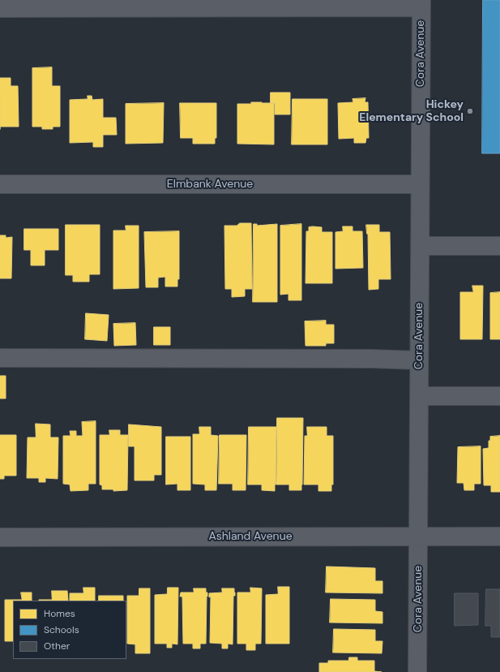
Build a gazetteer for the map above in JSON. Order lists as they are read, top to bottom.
{
  "streets": {
    "street": ["Cora Avenue", "Elmbank Avenue", "Ashland Avenue"]
  },
  "crossings": [
    ["Cora Avenue", "Elmbank Avenue"],
    ["Cora Avenue", "Ashland Avenue"]
  ],
  "places": ["Hickey Elementary School"],
  "legend": ["Homes", "Schools", "Other"]
}
